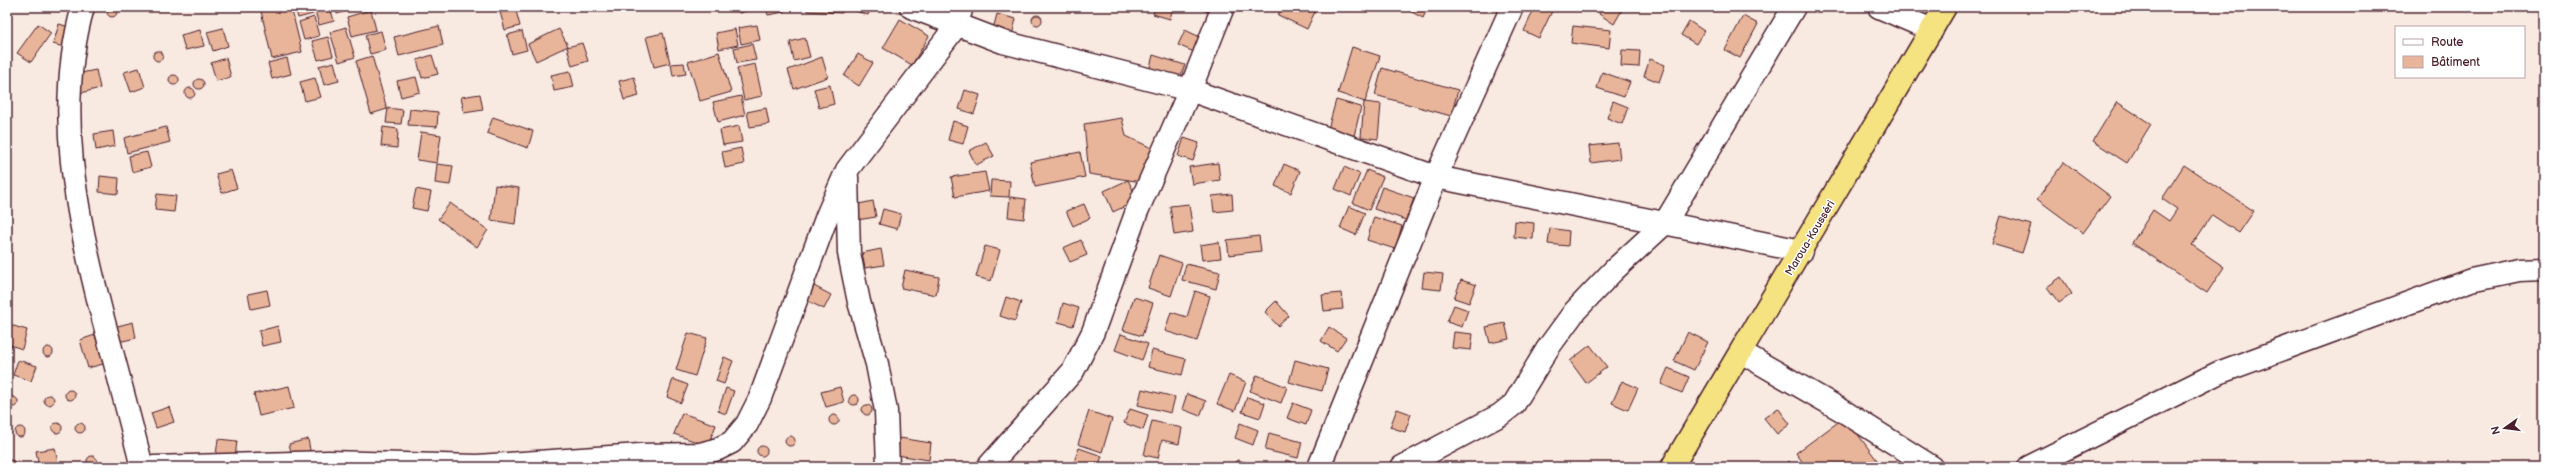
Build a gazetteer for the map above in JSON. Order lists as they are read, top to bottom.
{
  "streets": {
    "highway": ["Maroua-Kousséri"]
  },
  "legend": ["Route", "Bâtiment"],
  "north": "left"
}
